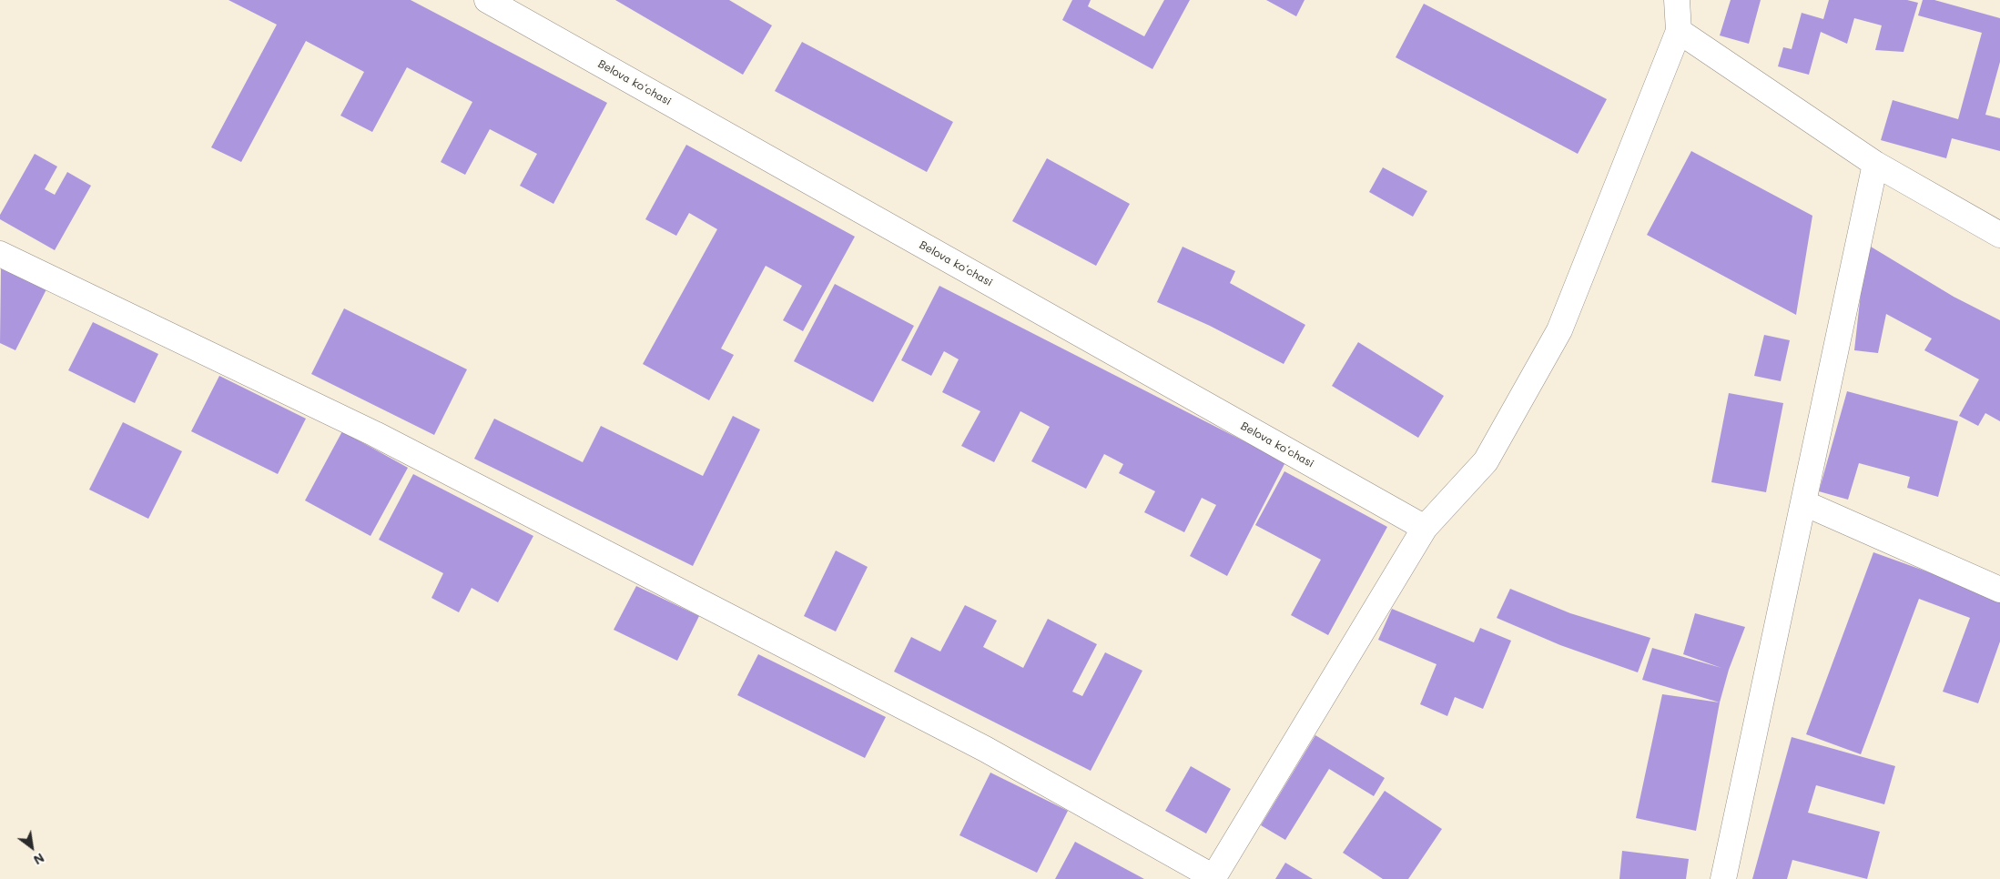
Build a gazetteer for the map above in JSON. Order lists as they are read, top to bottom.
{
  "streets": {
    "street": ["Belova koʻchasi"]
  },
  "north": "bottom right"
}
